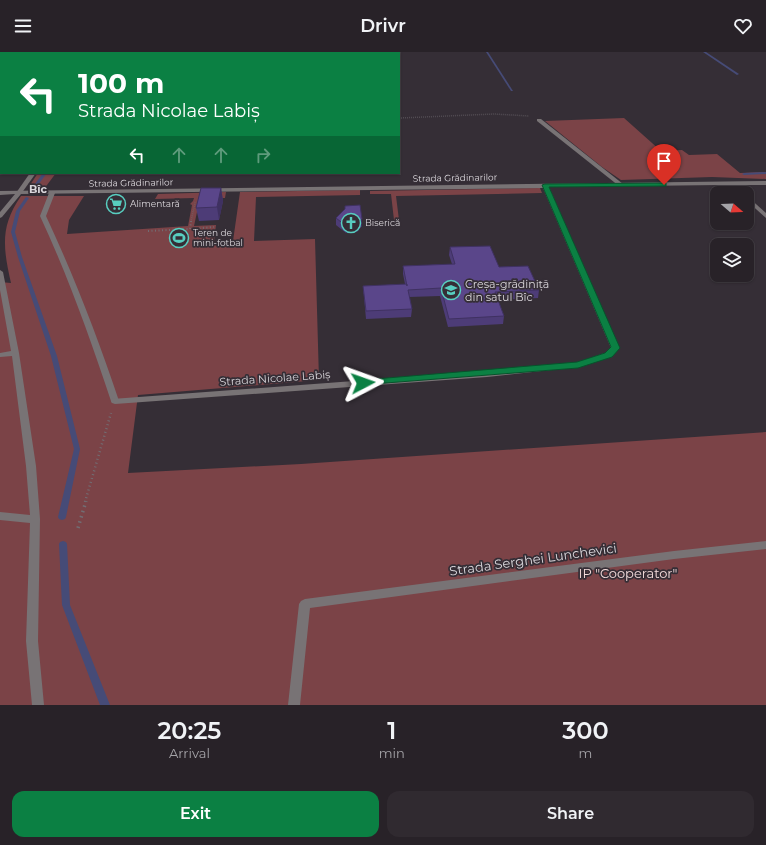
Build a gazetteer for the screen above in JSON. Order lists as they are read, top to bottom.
{
  "streets": {
    "street": ["Strada Grădinarilor", "Strada Nicolae Labiș", "Strada Serghei Lunchevici"]
  },
  "crossings": [
    ["Strada Grădinarilor", "Strada Nicolae Labiș"]
  ],
  "districts": ["Bîc"],
  "parks": ["IP \"Cooperator\""],
  "places": {
    "supermarket": ["Alimentară"],
    "church": ["Biserică"],
    "sports": ["Teren de mini-fotbal"],
    "school or university": ["Creșa-grădiniță din satul Bîc"]
  },
  "north": "right",
  "page": {
    "header": "Drivr",
    "turn": ["100 m", "Strada Nicolae Labiș"],
    "eta": [
      "20:25",
      "Arrival",
      "1",
      "min",
      "300",
      "m"
    ],
    "buttons": ["Exit", "Share"]
  }
}
